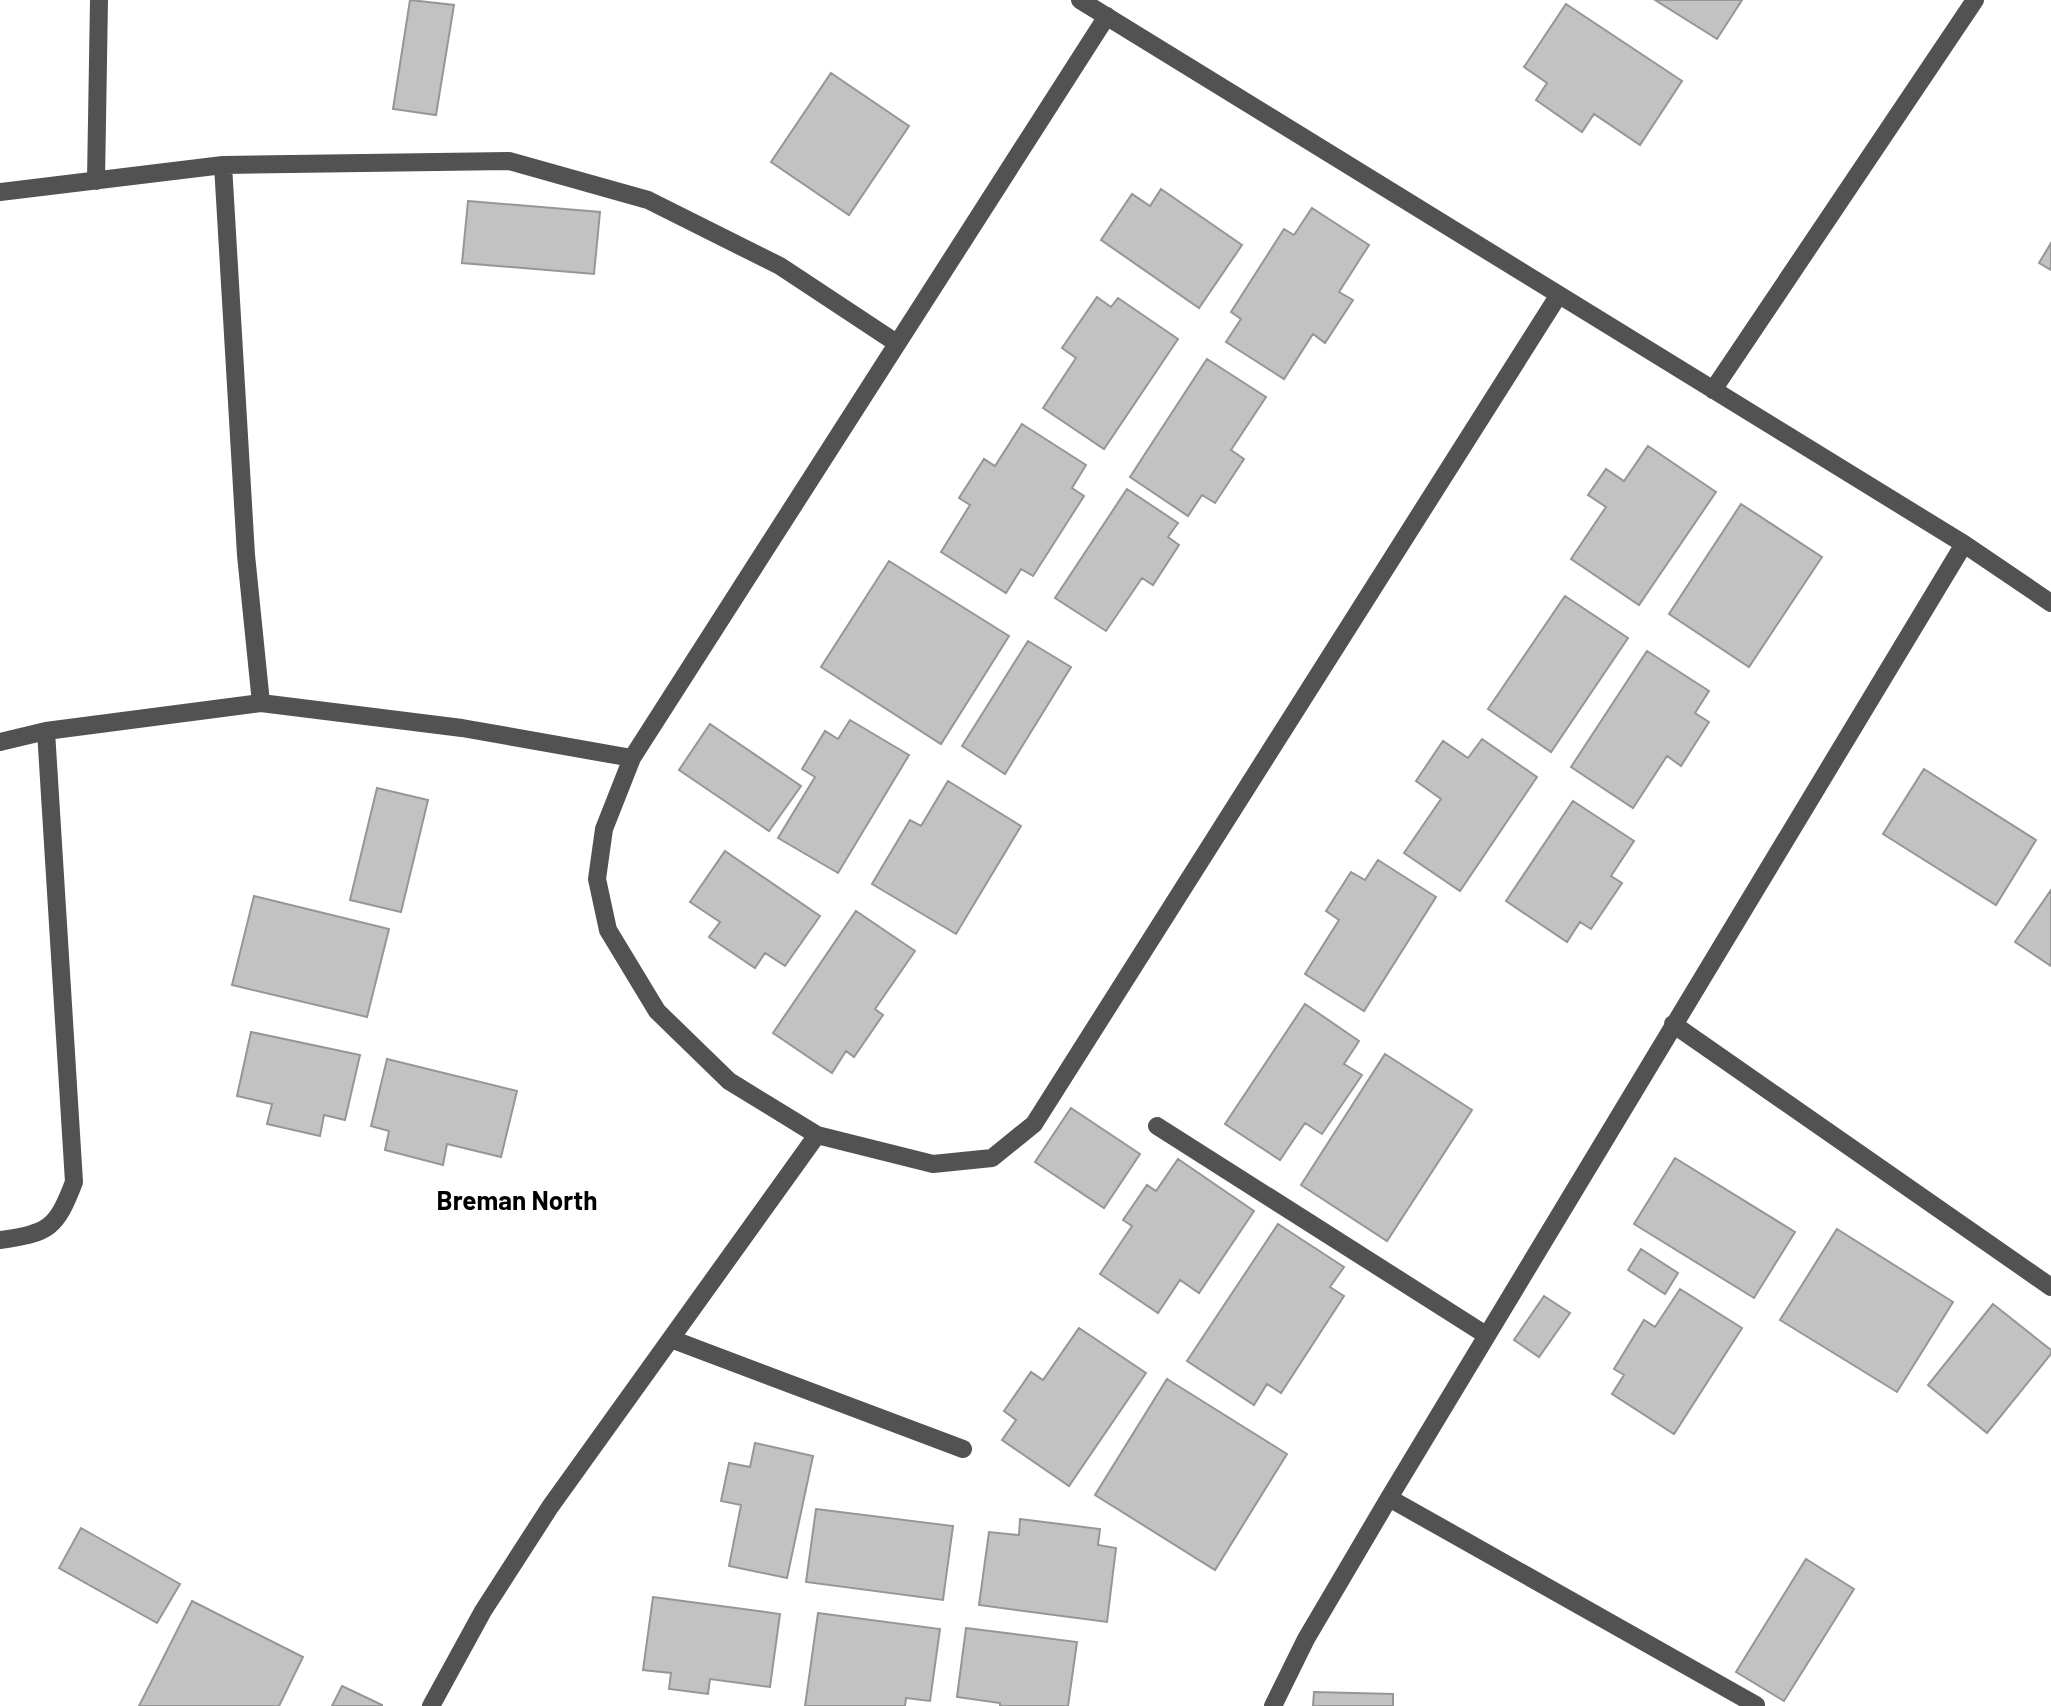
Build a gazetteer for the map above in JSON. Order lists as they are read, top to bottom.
{
  "districts": ["Breman North"]
}
